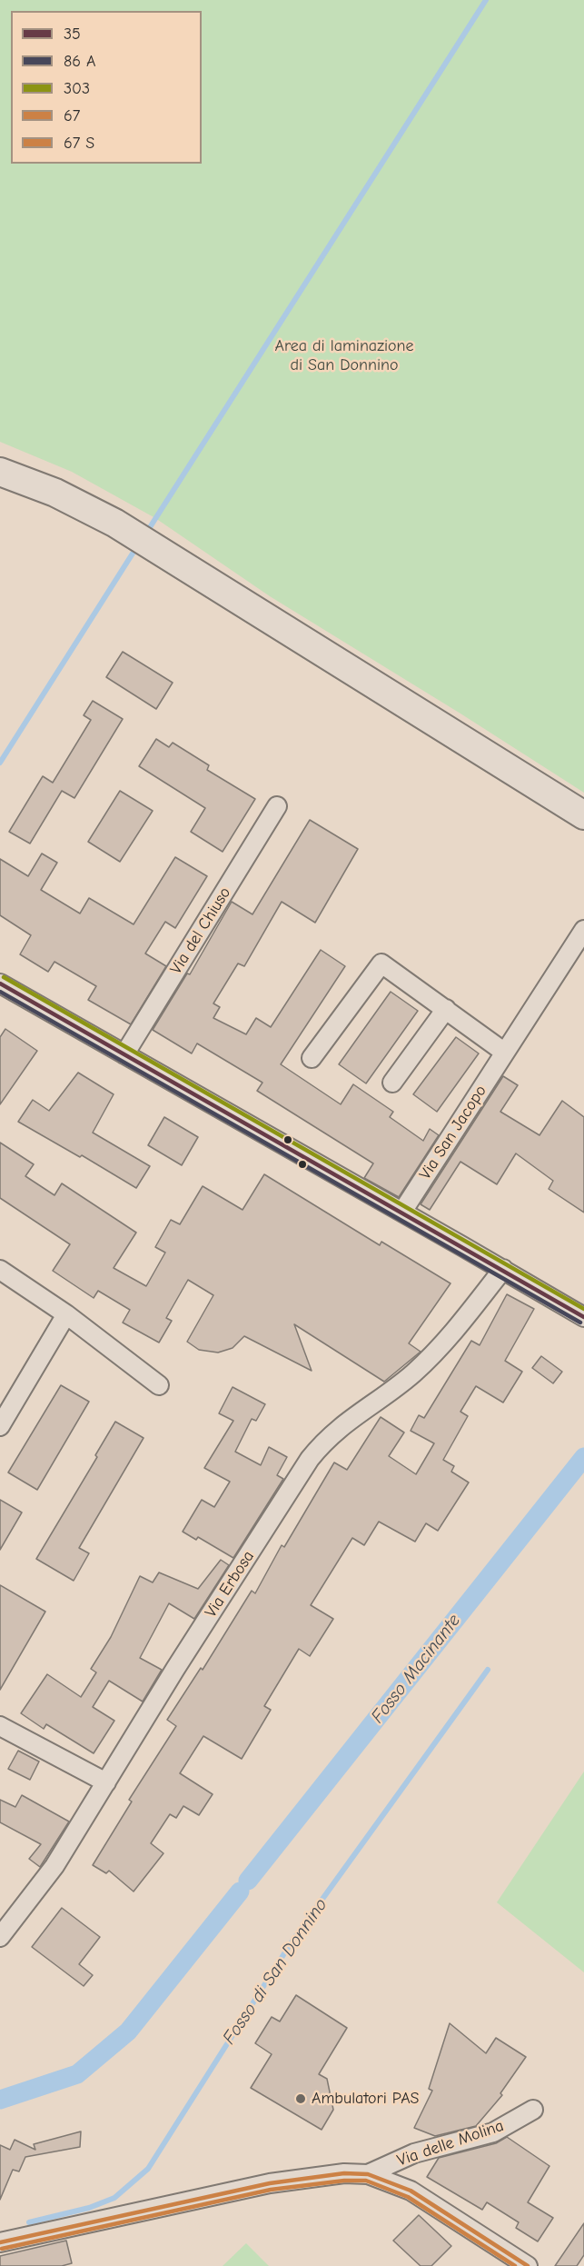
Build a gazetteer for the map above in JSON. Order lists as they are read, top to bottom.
{
  "streets": {
    "street": [
      "Via del Chiuso",
      "Via San Jacopo",
      "Via Erbosa",
      "Via delle Molina"
    ]
  },
  "water": ["Fosso Macinante", "Fosso di San Donnino"],
  "parks": ["Area di laminazione di San Donnino"],
  "places": ["Ambulatori PAS"],
  "lines": ["transit line 303", "transit line 35", "transit line 67"],
  "legend": [
    "35",
    "86 A",
    "303",
    "67",
    "67 S"
  ]
}
